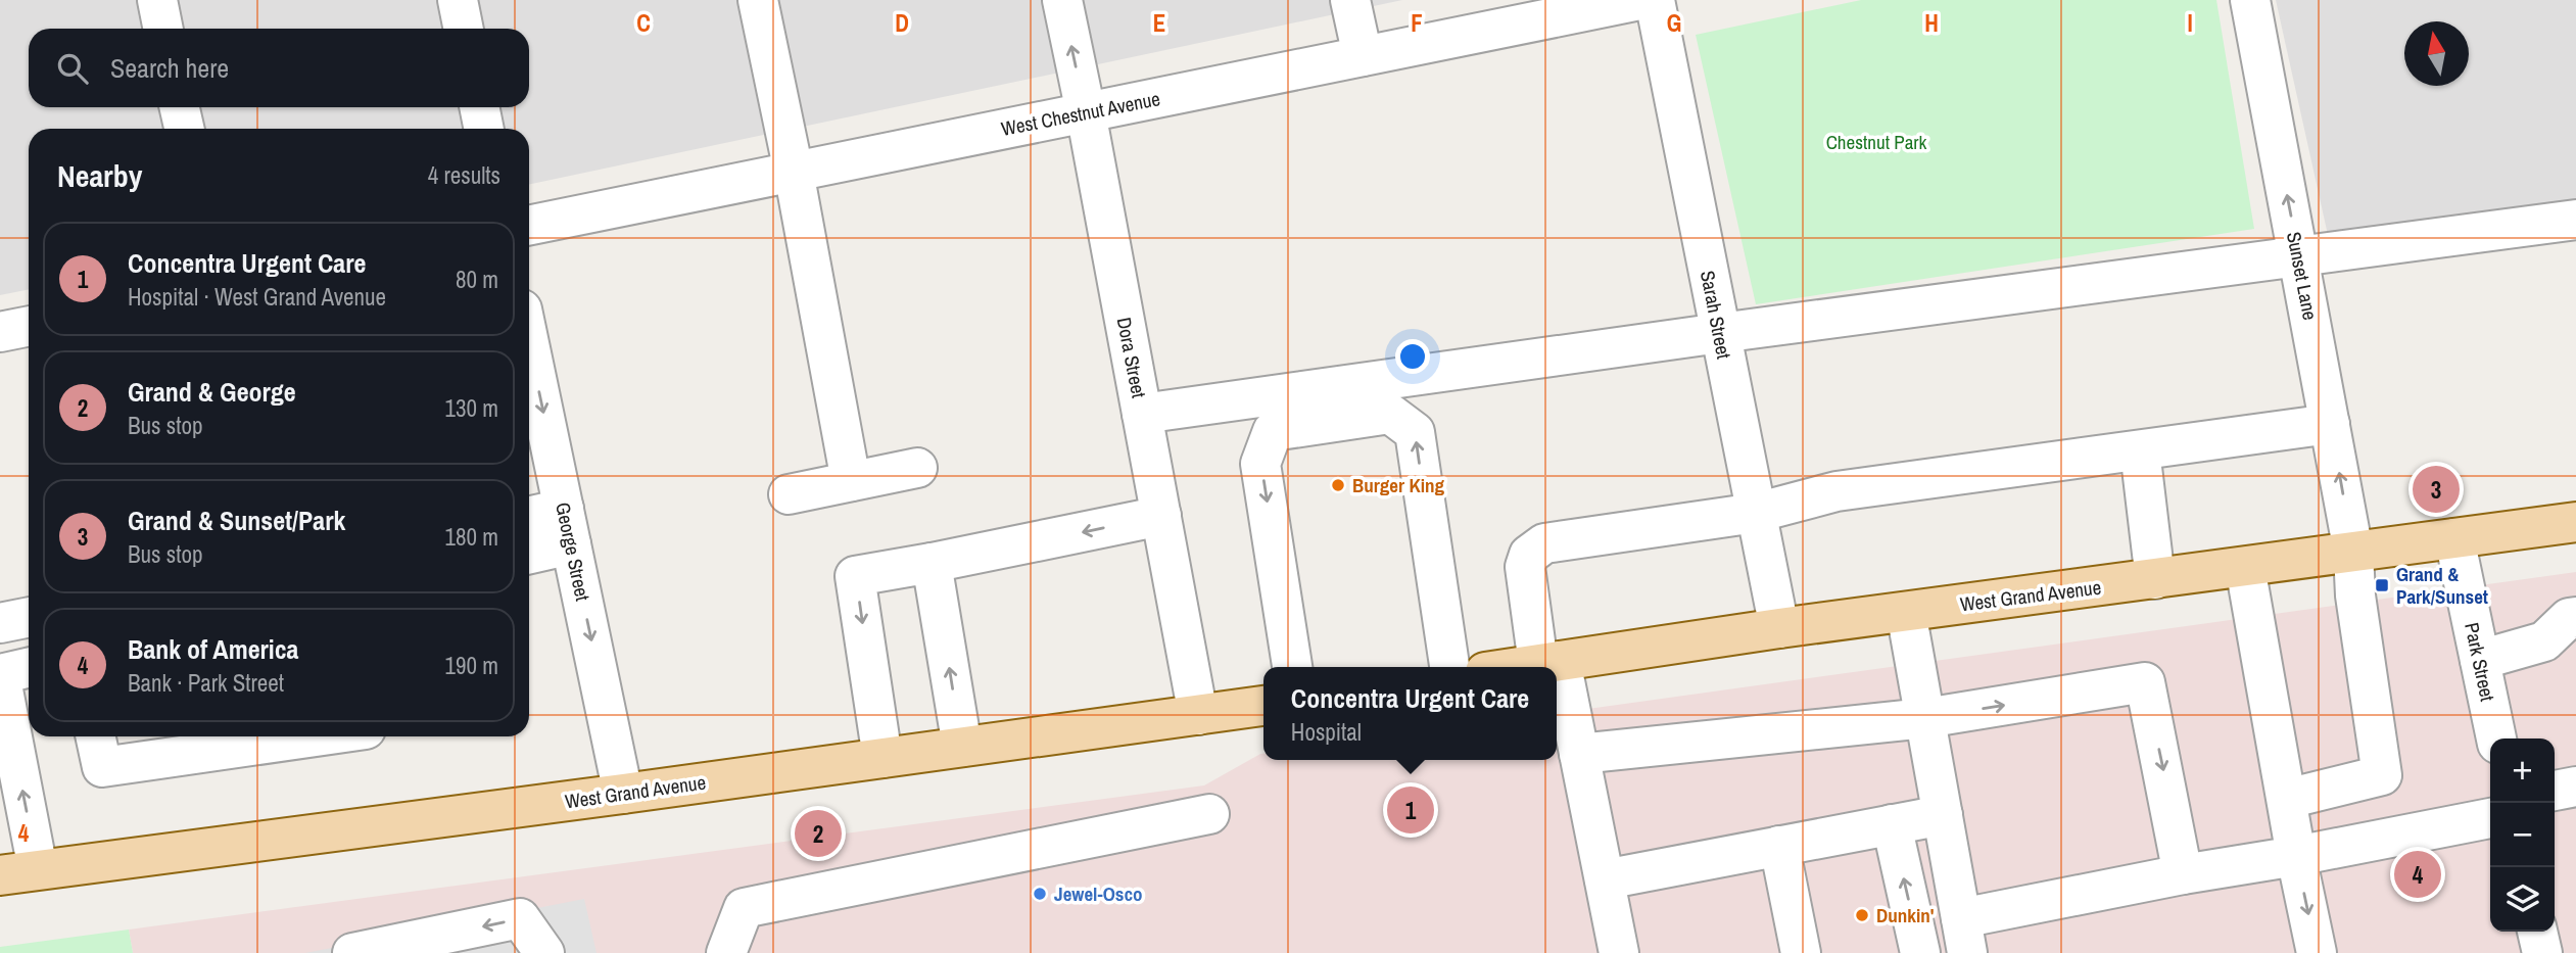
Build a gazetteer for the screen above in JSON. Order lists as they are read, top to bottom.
{
  "streets": {
    "main road": ["West Grand Avenue"],
    "street": [
      "West Chestnut Avenue",
      "Sunset Lane",
      "Sarah Street",
      "Dora Street",
      "George Street",
      "Park Street"
    ]
  },
  "crossings": [
    ["West Chestnut Avenue", "Dora Street"],
    ["Sunset Lane", "West Grand Avenue"],
    ["Sarah Street", "West Grand Avenue"],
    ["Dora Street", "West Grand Avenue"],
    ["George Street", "West Grand Avenue"],
    ["West Grand Avenue", "Park Street"]
  ],
  "parks": ["Chestnut Park"],
  "places": {
    "other": ["Burger King", "Jewel-Osco", "Dunkin'"],
    "transit": ["Grand & Park/Sunset"]
  },
  "north": "top",
  "page": {
    "search": "Search here",
    "heading": ["Nearby", "4 results"],
    "list": [
      {
        "mark": "1",
        "name": "Concentra Urgent Care",
        "note": "Hospital · West Grand Avenue",
        "value": "80 m"
      },
      {
        "mark": "2",
        "name": "Grand & George",
        "note": "Bus stop",
        "value": "130 m"
      },
      {
        "mark": "3",
        "name": "Grand & Sunset/Park",
        "note": "Bus stop",
        "value": "180 m"
      },
      {
        "mark": "4",
        "name": "Bank of America",
        "note": "Bank · Park Street",
        "value": "190 m"
      }
    ],
    "pins": [
      "3",
      "1",
      "2",
      "4"
    ],
    "popup": ["Concentra Urgent Care", "Hospital"],
    "map_buttons": ["+", "−"]
  },
  "grid": {
    "columns": [
      "C",
      "D",
      "E",
      "F",
      "G",
      "H",
      "I"
    ],
    "rows": ["4"]
  }
}
